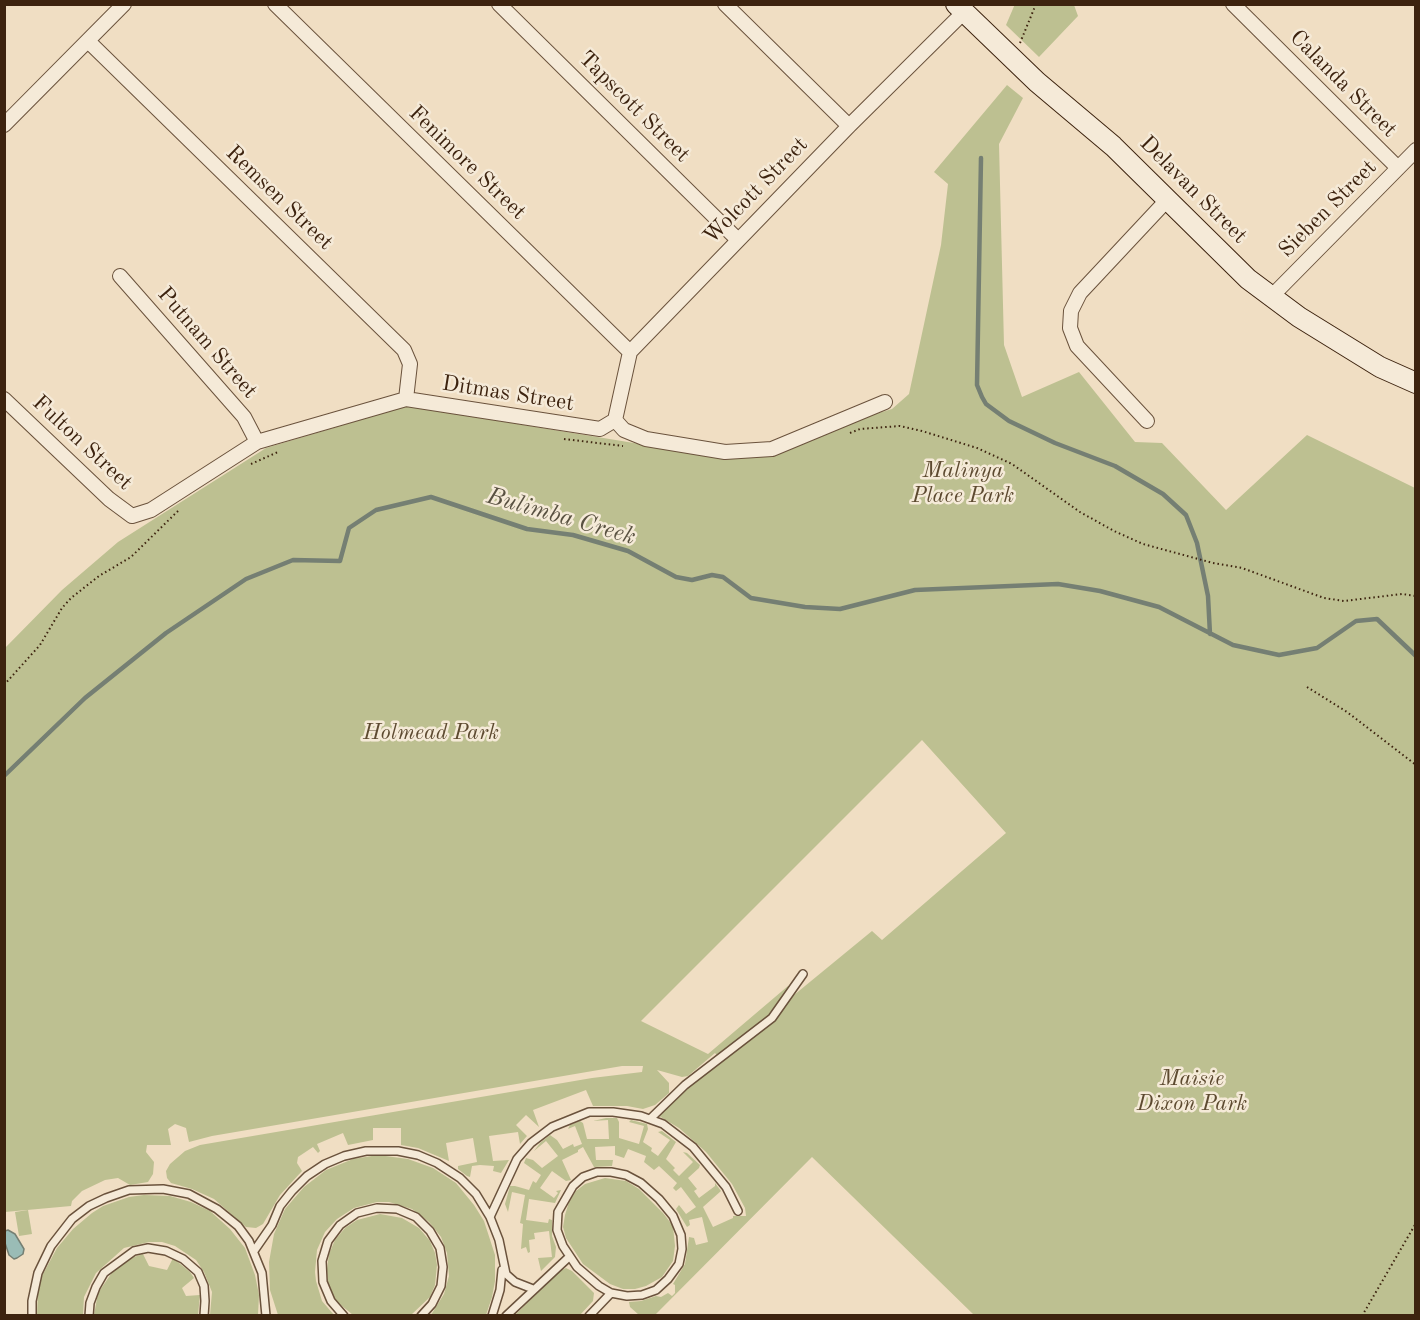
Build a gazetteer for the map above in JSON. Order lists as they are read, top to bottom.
{
  "streets": {
    "street": [
      "Calanda Street",
      "Tapscott Street",
      "Fenimore Street",
      "Delavan Street",
      "Wolcott Street",
      "Remsen Street",
      "Sieben Street",
      "Putnam Street",
      "Ditmas Street",
      "Fulton Street"
    ]
  },
  "crossings": [
    ["Calanda Street", "Sieben Street"],
    ["Tapscott Street", "Wolcott Street"],
    ["Fenimore Street", "Wolcott Street"],
    ["Delavan Street", "Wolcott Street"],
    ["Delavan Street", "Sieben Street"],
    ["Remsen Street", "Ditmas Street"],
    ["Putnam Street", "Ditmas Street"],
    ["Ditmas Street", "Fulton Street"]
  ],
  "water": ["Bulimba Creek"],
  "parks": ["Malinya Place Park", "Holmead Park", "Maisie Dixon Park"]
}
